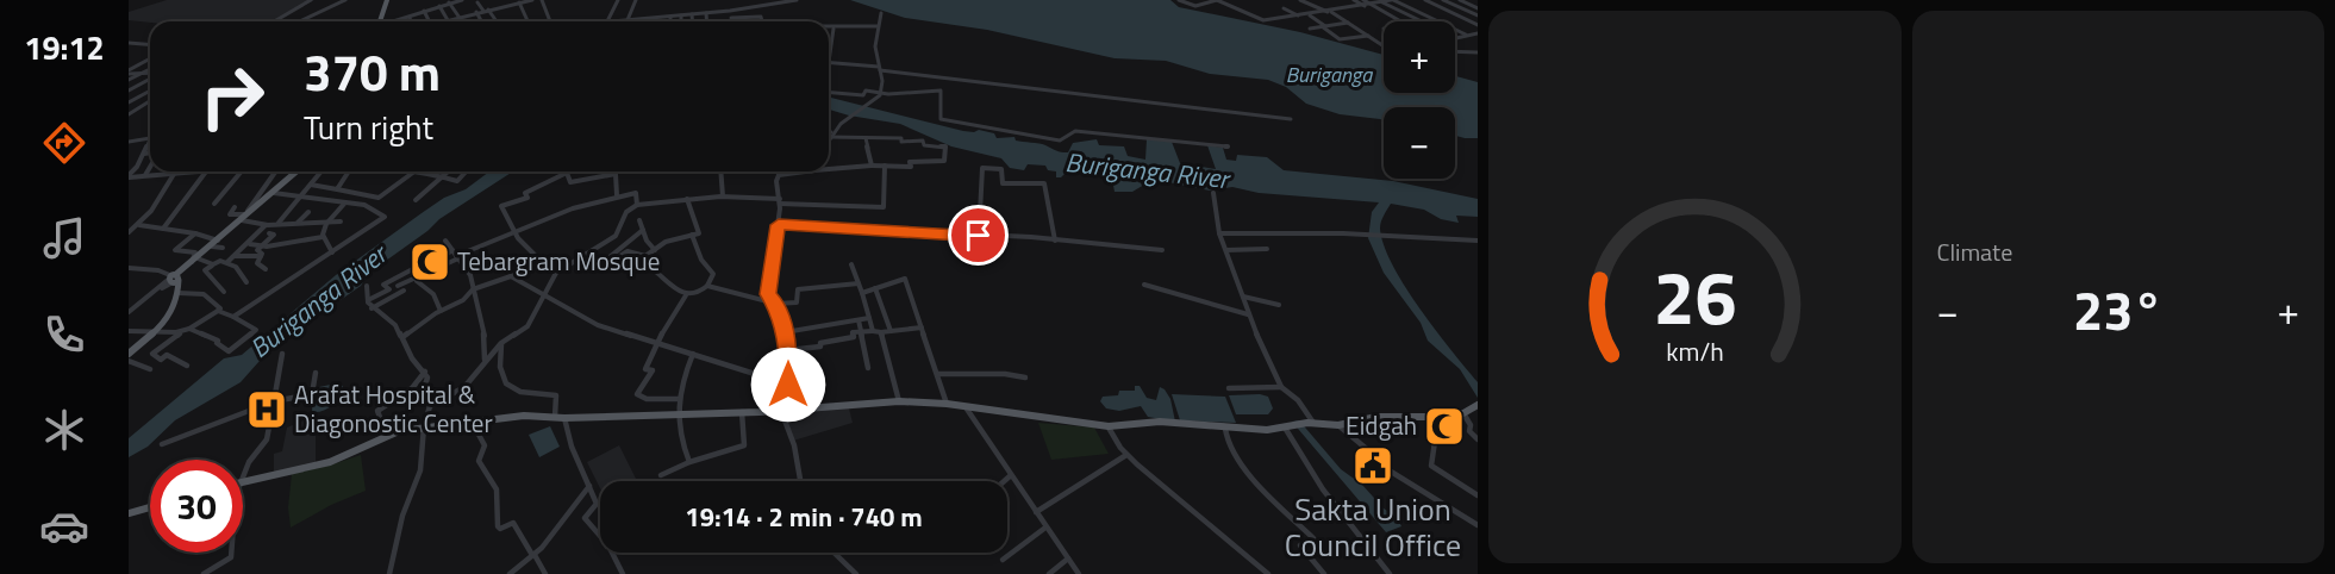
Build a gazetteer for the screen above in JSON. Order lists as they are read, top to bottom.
{
  "water": ["Buriganga", "Buriganga River"],
  "places": {
    "mosque": ["Tebargram Mosque", "Eidgah"],
    "hospital": ["Arafat Hospital & Diagonostic Center"],
    "public building": ["Sakta Union Council Office"]
  },
  "page": {
    "tabs": "19:12",
    "tile": "Climate",
    "map_buttons": ["+", "−"],
    "turn": ["370 m", "Turn right"],
    "heat": ["−", "23°", "+"],
    "limit": "30",
    "trip": "19:14 · 2 min · 740 m",
    "gauge": ["26", "km/h"]
  }
}
